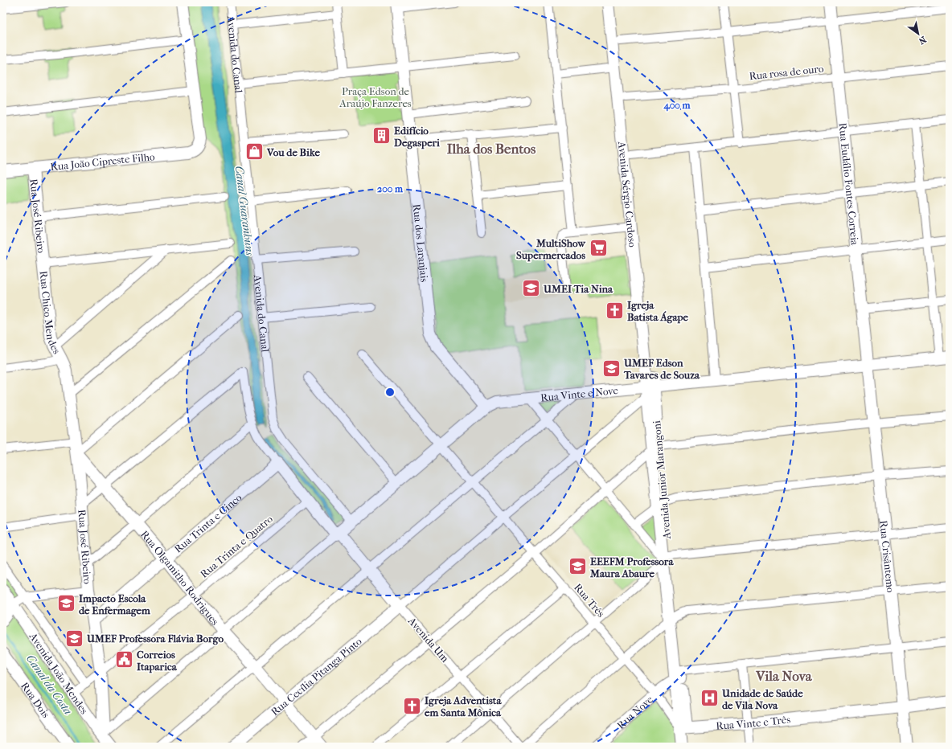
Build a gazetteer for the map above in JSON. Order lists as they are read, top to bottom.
{
  "streets": {
    "street": [
      "Avenida do Canal",
      "Rua rosa de ouro",
      "Rua João Cipreste Filho",
      "Rua Eudálio Fontes Correia",
      "Avenida Sérgio Cardoso",
      "Rua José Ribeiro",
      "Rua dos Laranjais",
      "Rua Chico Mendes",
      "Rua Vinte e Nove",
      "Avenida Junior Marangoni",
      "Rua Trinta e Cinco",
      "Rua Trinta e Quatro",
      "Rua Crisântemo",
      "Rua Olgamitho Rodrigues",
      "Rua Três",
      "Avenida Um",
      "Avenida João Mendes",
      "Rua Cecília Pitanga Pinto",
      "Rua Dois",
      "Rua Nove",
      "Rua Vinte e Três"
    ]
  },
  "crossings": [
    ["Avenida do Canal", "Rua Vinte e Nove"],
    ["Rua rosa de ouro", "Rua Eudálio Fontes Correia"],
    ["Rua rosa de ouro", "Avenida Sérgio Cardoso"],
    ["Rua João Cipreste Filho", "Rua José Ribeiro"],
    ["Rua Eudálio Fontes Correia", "Rua Vinte e Nove"],
    ["Rua Eudálio Fontes Correia", "Rua Crisântemo"],
    ["Avenida Sérgio Cardoso", "Rua Vinte e Nove"],
    ["Avenida Sérgio Cardoso", "Avenida Junior Marangoni"],
    ["Rua José Ribeiro", "Rua Chico Mendes"],
    ["Rua José Ribeiro", "Rua Trinta e Cinco"],
    ["Rua José Ribeiro", "Rua Trinta e Quatro"],
    ["Rua José Ribeiro", "Rua Olgamitho Rodrigues"],
    ["Rua José Ribeiro", "Avenida João Mendes"],
    ["Rua dos Laranjais", "Rua Vinte e Nove"],
    ["Rua Vinte e Nove", "Avenida Junior Marangoni"],
    ["Rua Vinte e Nove", "Rua Crisântemo"],
    ["Rua Vinte e Nove", "Rua Três"],
    ["Rua Vinte e Nove", "Avenida Um"],
    ["Avenida Junior Marangoni", "Rua Três"],
    ["Avenida Junior Marangoni", "Rua Nove"],
    ["Avenida Junior Marangoni", "Rua Vinte e Três"],
    ["Rua Trinta e Cinco", "Rua Olgamitho Rodrigues"],
    ["Rua Trinta e Quatro", "Rua Olgamitho Rodrigues"],
    ["Rua Trinta e Quatro", "Avenida João Mendes"],
    ["Rua Crisântemo", "Rua Vinte e Três"],
    ["Rua Olgamitho Rodrigues", "Rua Cecília Pitanga Pinto"],
    ["Rua Três", "Rua Nove"],
    ["Rua Três", "Rua Vinte e Três"],
    ["Avenida Um", "Rua Cecília Pitanga Pinto"]
  ],
  "districts": ["Ilha dos Bentos", "Vila Nova"],
  "water": ["Canal Guaranhuns", "Canal da Costa"],
  "parks": ["Praça Edson de Araújo Fanzeres"],
  "places": {
    "building": ["Edifício Degasperi"],
    "shop": ["Vou de Bike"],
    "supermarket": ["MultiShow Supermercados"],
    "school or university": [
      "UMEI Tia Nina",
      "UMEF Edson Tavares de Souza",
      "EEEFM Professora Maura Abaure",
      "Impacto Escola de Enfermagem",
      "UMEF Professora Flávia Borgo"
    ],
    "church": ["Igreja Batista Ágape", "Igreja Adventista em Santa Mônica"],
    "public building": ["Correios Itaparica"],
    "hospital": ["Unidade de Saúde de Vila Nova"]
  },
  "north": "bottom right",
  "rings": ["400 m", "200 m"]
}
